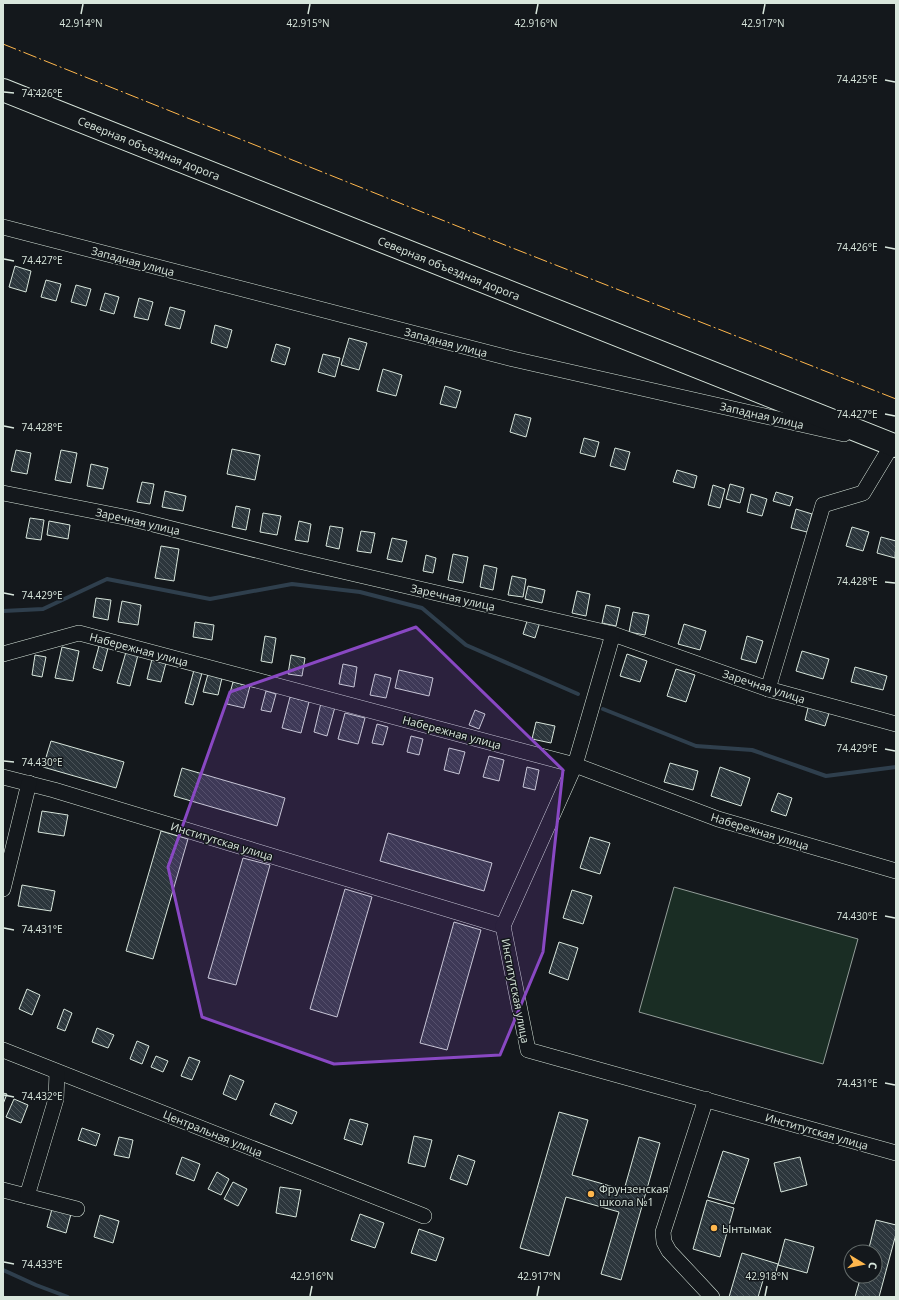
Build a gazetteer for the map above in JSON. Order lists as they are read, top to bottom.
{
  "streets": {
    "highway": ["Северная объездная дорога"],
    "street": [
      "Западная улица",
      "Заречная улица",
      "Набережная улица",
      "Институтская улица",
      "Центральная улица"
    ]
  },
  "crossings": [
    ["Северная объездная дорога", "Западная улица"]
  ],
  "places": ["Фрунзенская школа №1", "Ынтымак"],
  "north": "right",
  "coordinates": [
    "42.915°N",
    "42.916°N",
    "42.917°N",
    "42.914°N",
    "74.425°E",
    "74.426°E",
    "74.427°E",
    "74.428°E",
    "74.429°E",
    "74.430°E",
    "74.431°E",
    "74.432°E",
    "74.433°E",
    "42.918°N"
  ]
}
